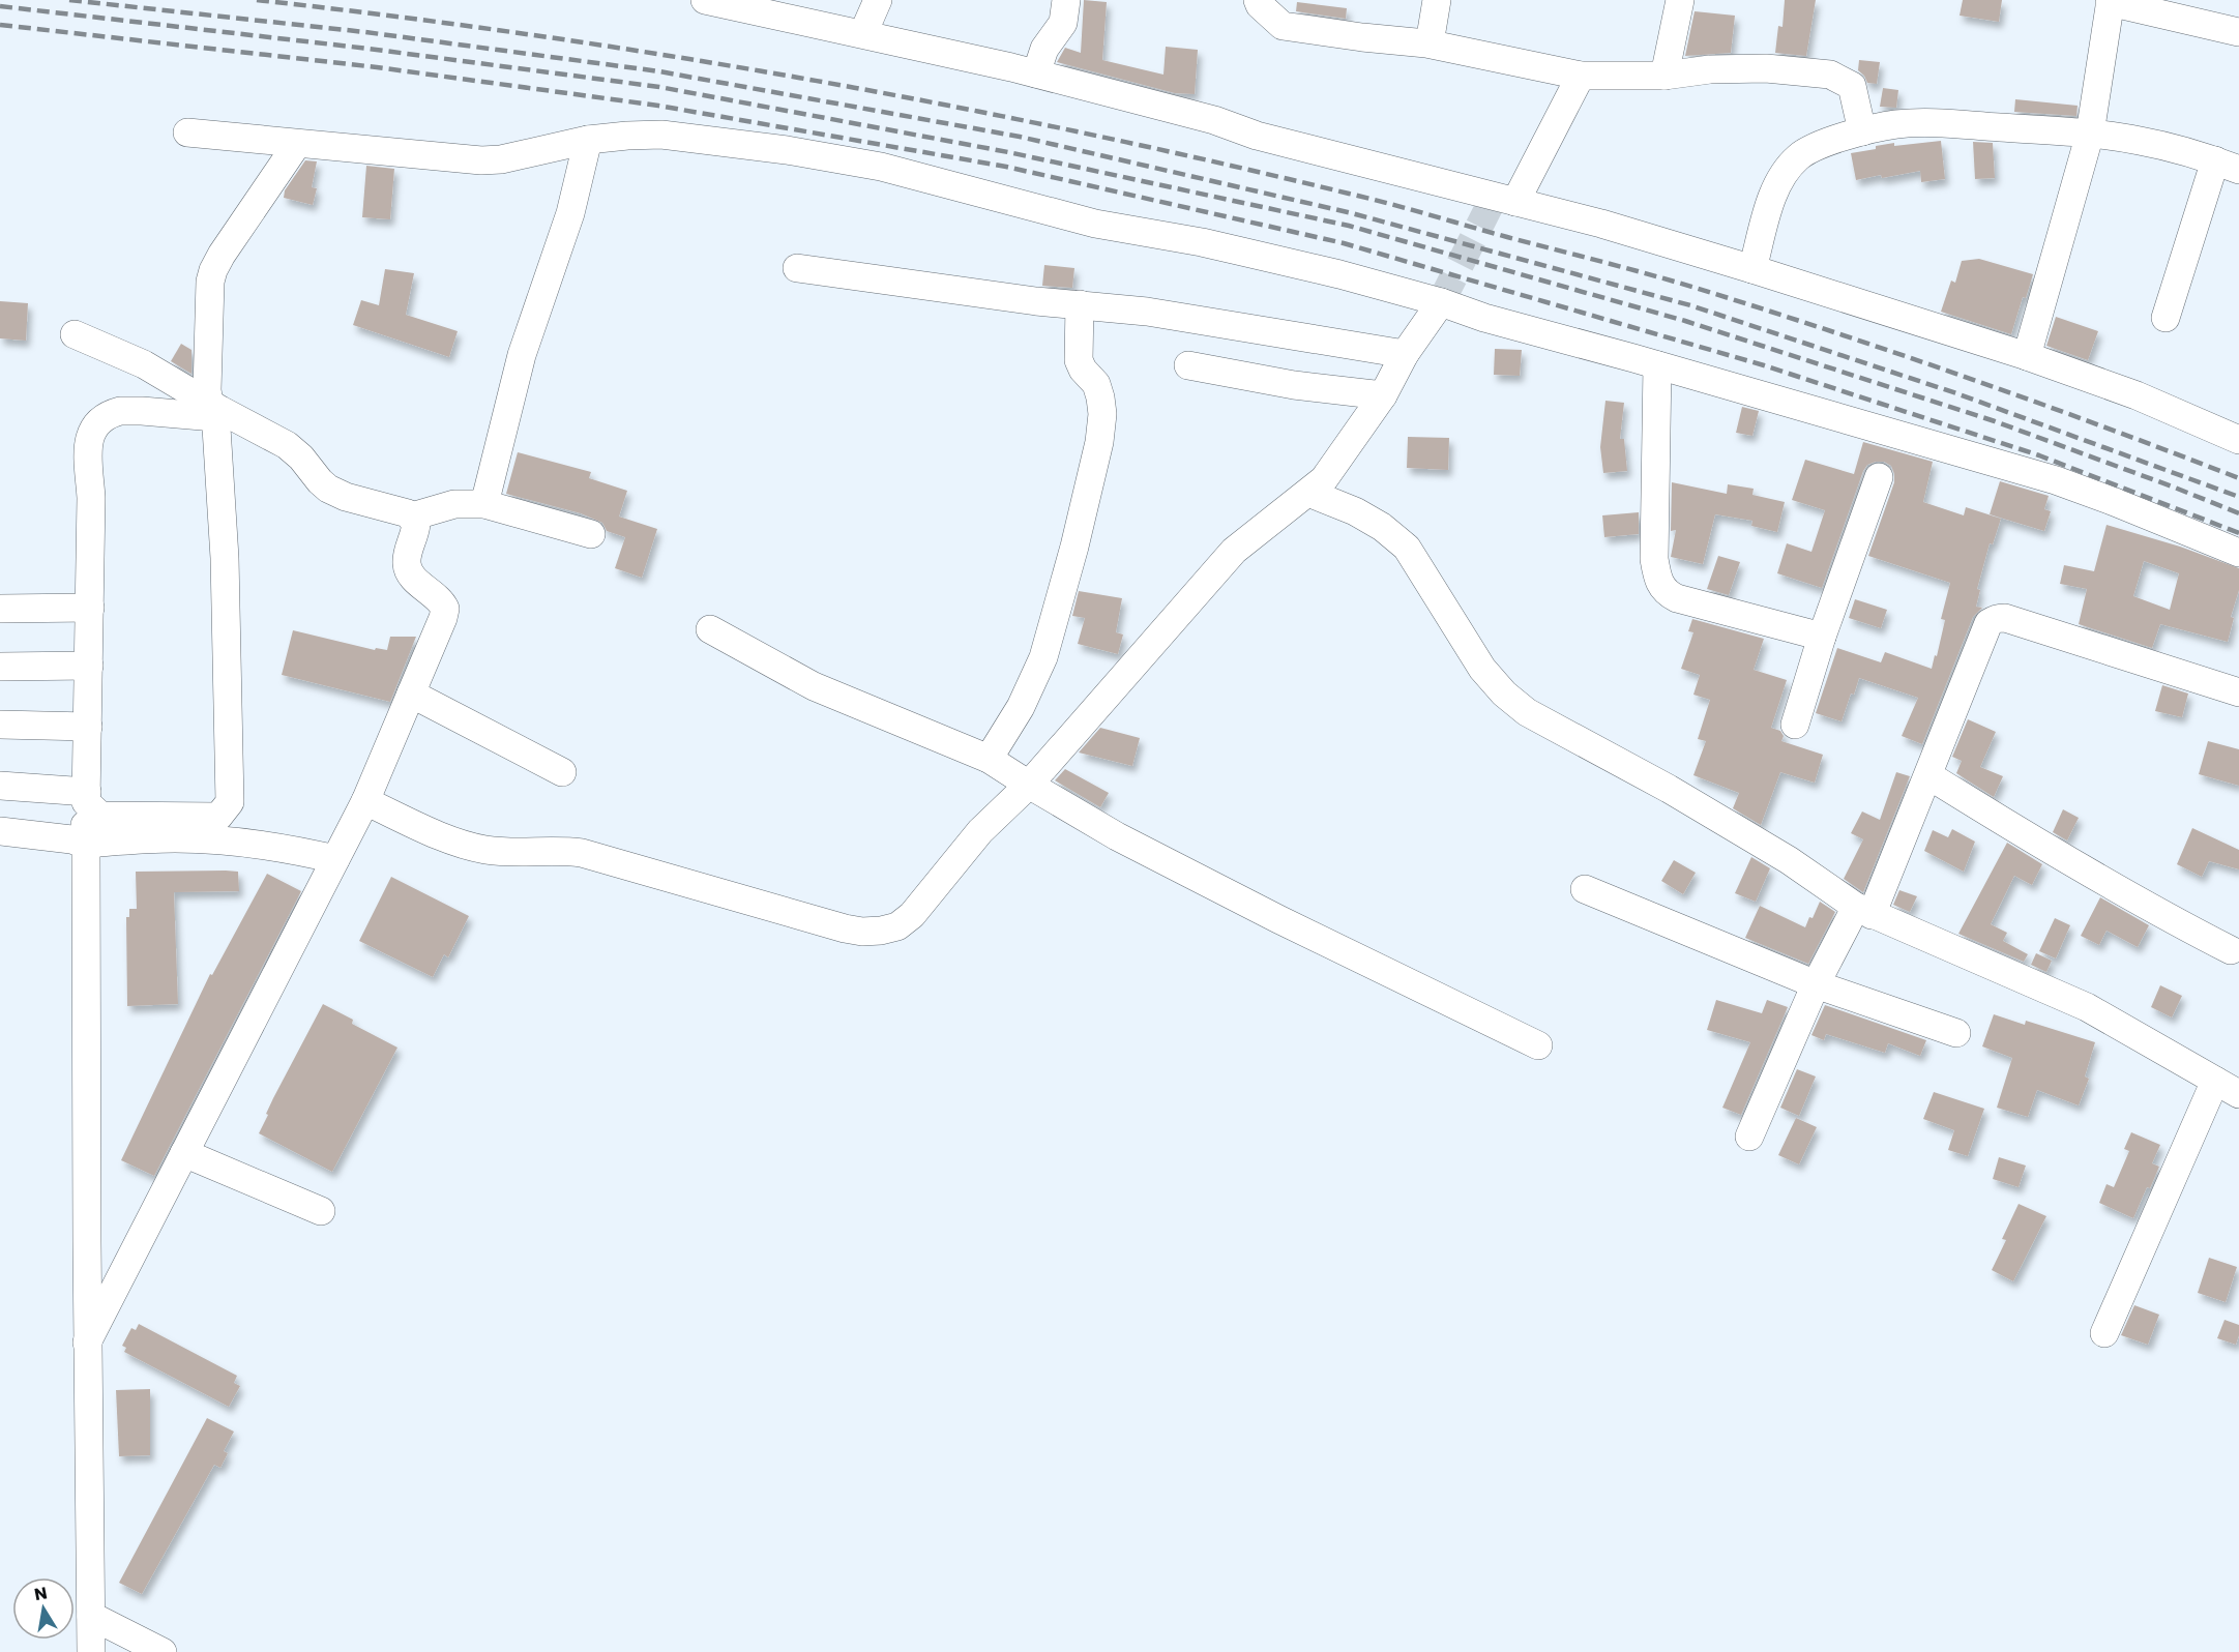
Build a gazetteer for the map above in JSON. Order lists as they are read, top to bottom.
{
  "north": "top"
}
